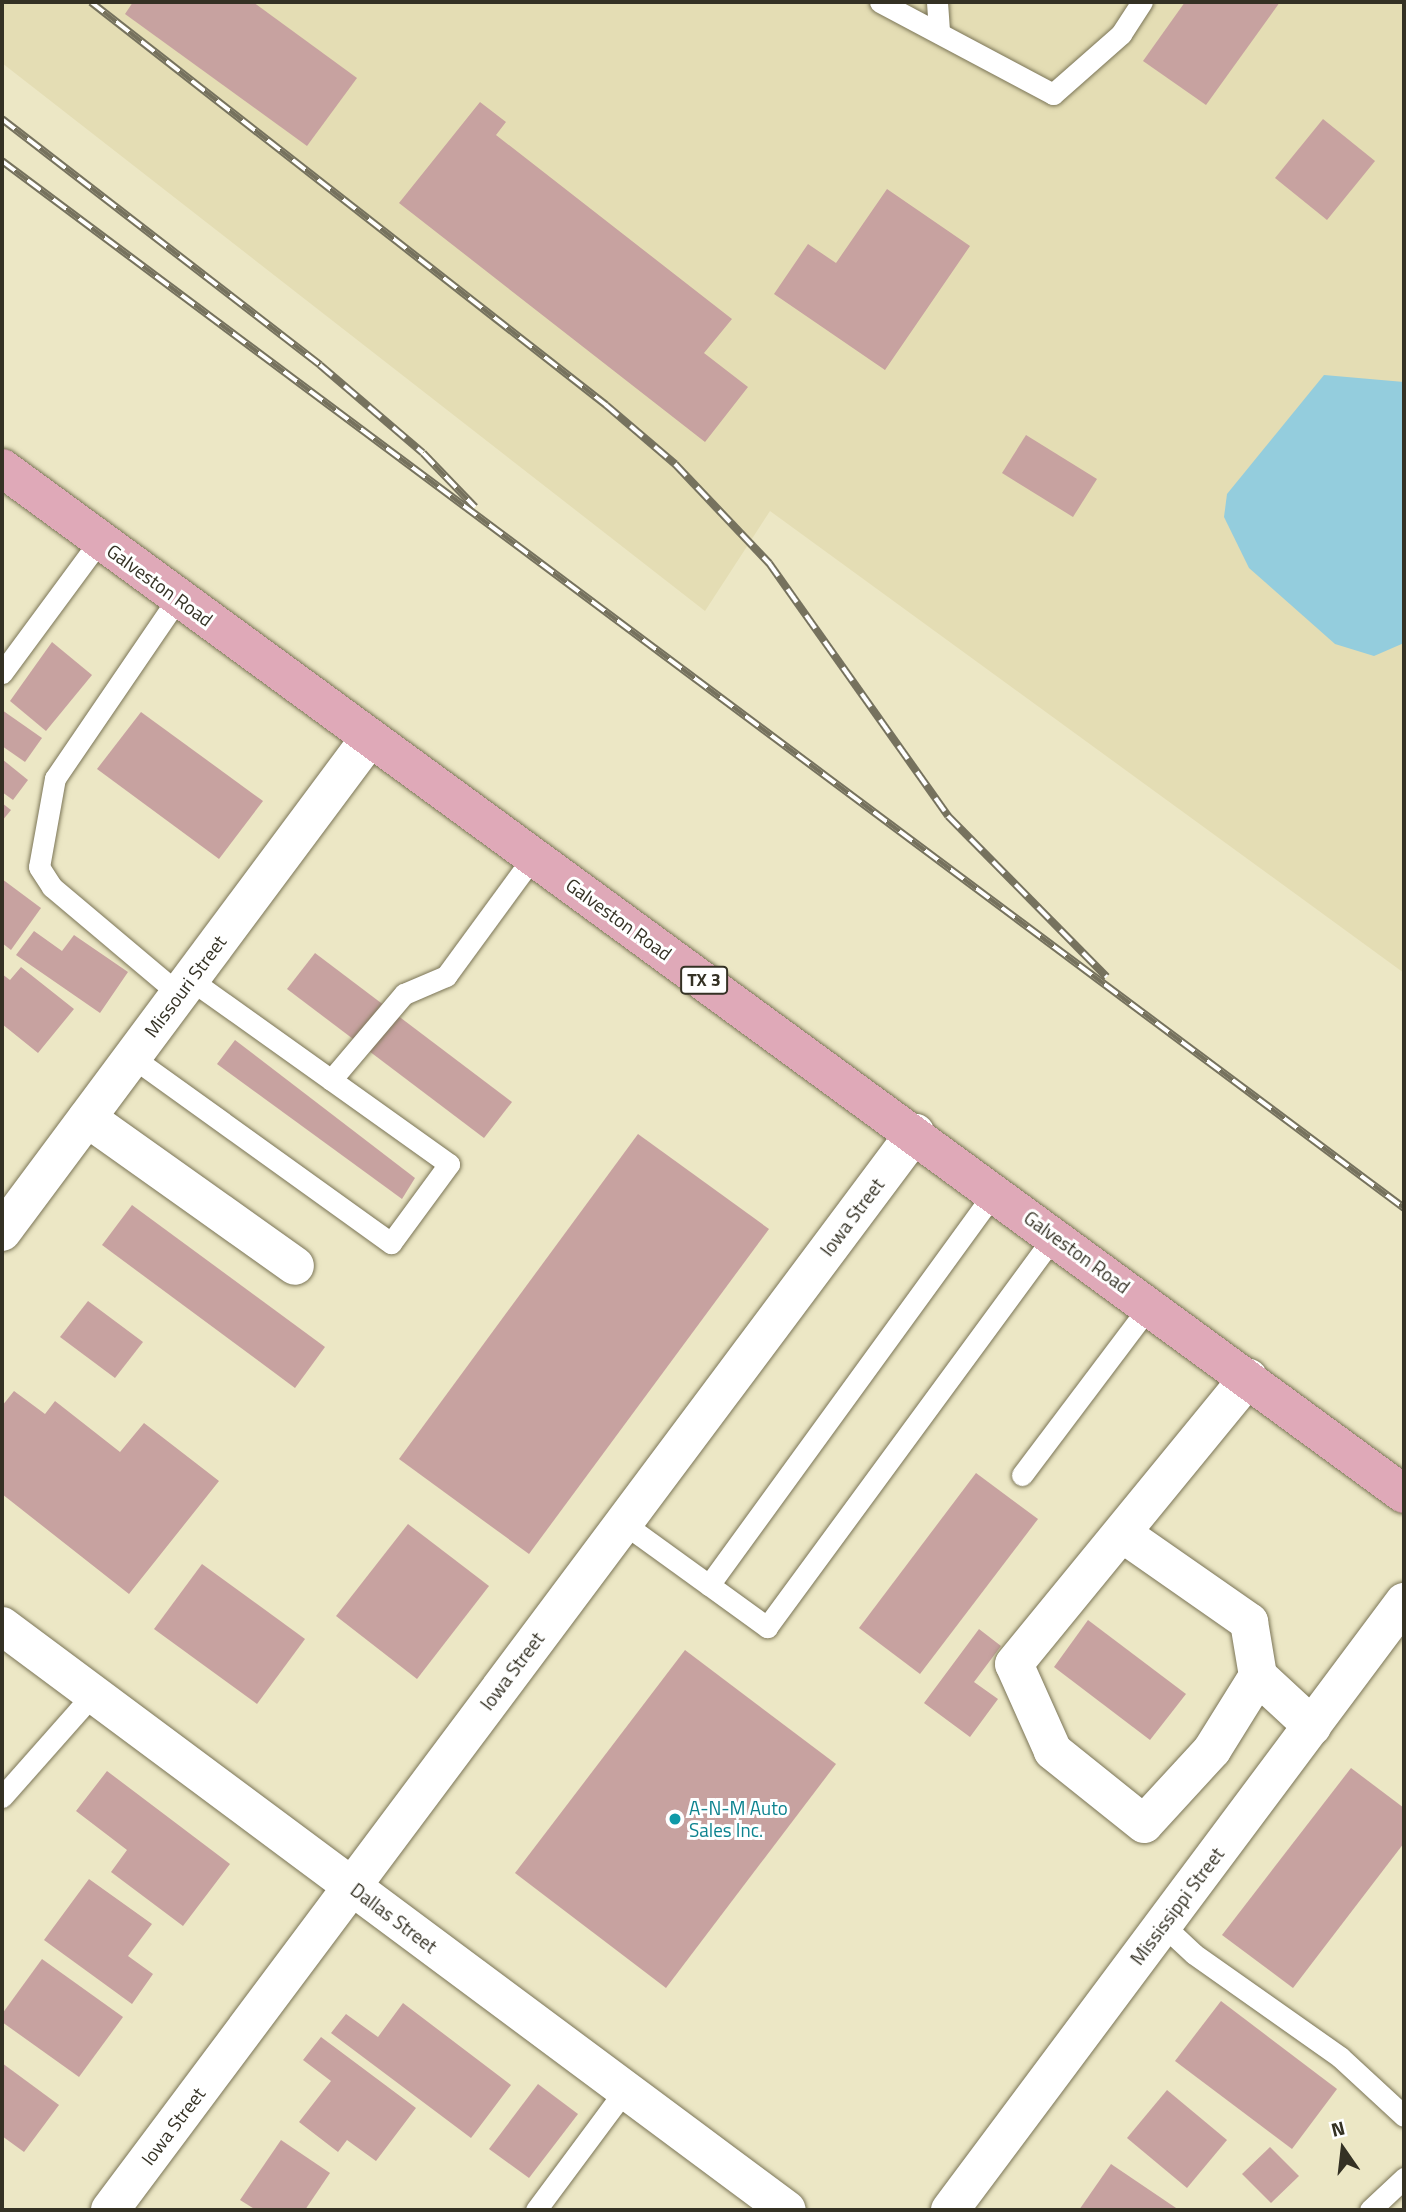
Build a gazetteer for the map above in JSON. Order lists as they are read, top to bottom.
{
  "streets": {
    "main road": ["Galveston Road", "TX 3"],
    "street": [
      "Missouri Street",
      "Iowa Street",
      "Mississippi Street",
      "Dallas Street"
    ]
  },
  "crossings": [
    ["Galveston Road", "Missouri Street"],
    ["Galveston Road", "Iowa Street"],
    ["Iowa Street", "Dallas Street"]
  ],
  "places": ["A-N-M Auto Sales Inc."],
  "north": "top"
}
